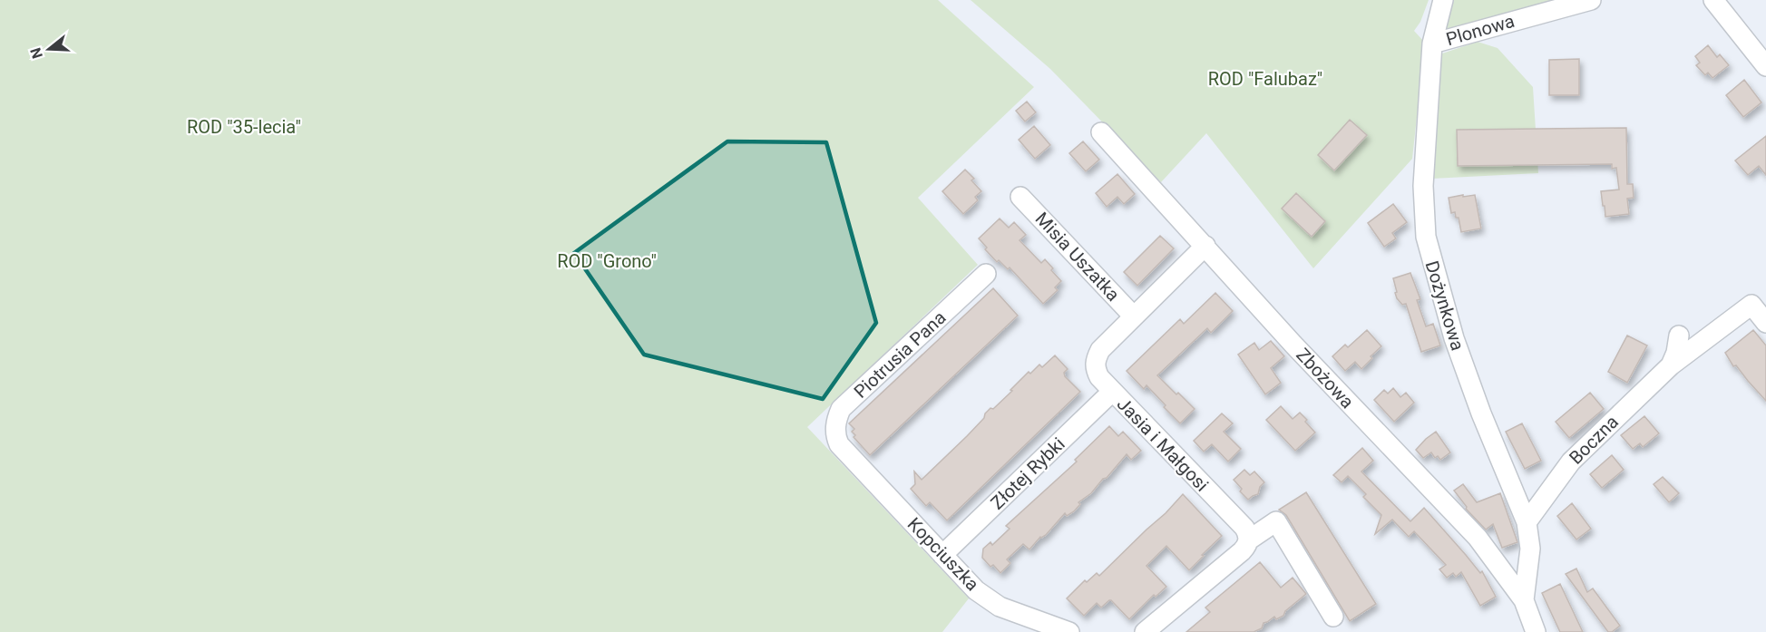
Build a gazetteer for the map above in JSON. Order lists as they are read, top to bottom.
{
  "streets": {
    "street": [
      "Plonowa",
      "Misia Uszatka",
      "Dożynkowa",
      "Piotrusia Pana",
      "Zbożowa",
      "Boczna",
      "Jasia i Małgosi",
      "Złotej Rybki",
      "Kopciuszka"
    ]
  },
  "crossings": [
    ["Plonowa", "Dożynkowa"],
    ["Misia Uszatka", "Jasia i Małgosi"],
    ["Dożynkowa", "Zbożowa"],
    ["Dożynkowa", "Boczna"],
    ["Piotrusia Pana", "Kopciuszka"],
    ["Zbożowa", "Jasia i Małgosi"],
    ["Jasia i Małgosi", "Złotej Rybki"],
    ["Złotej Rybki", "Kopciuszka"]
  ],
  "parks": ["ROD \"Falubaz\"", "ROD \"35-lecia\"", "ROD \"Grono\""],
  "north": "left"
}
